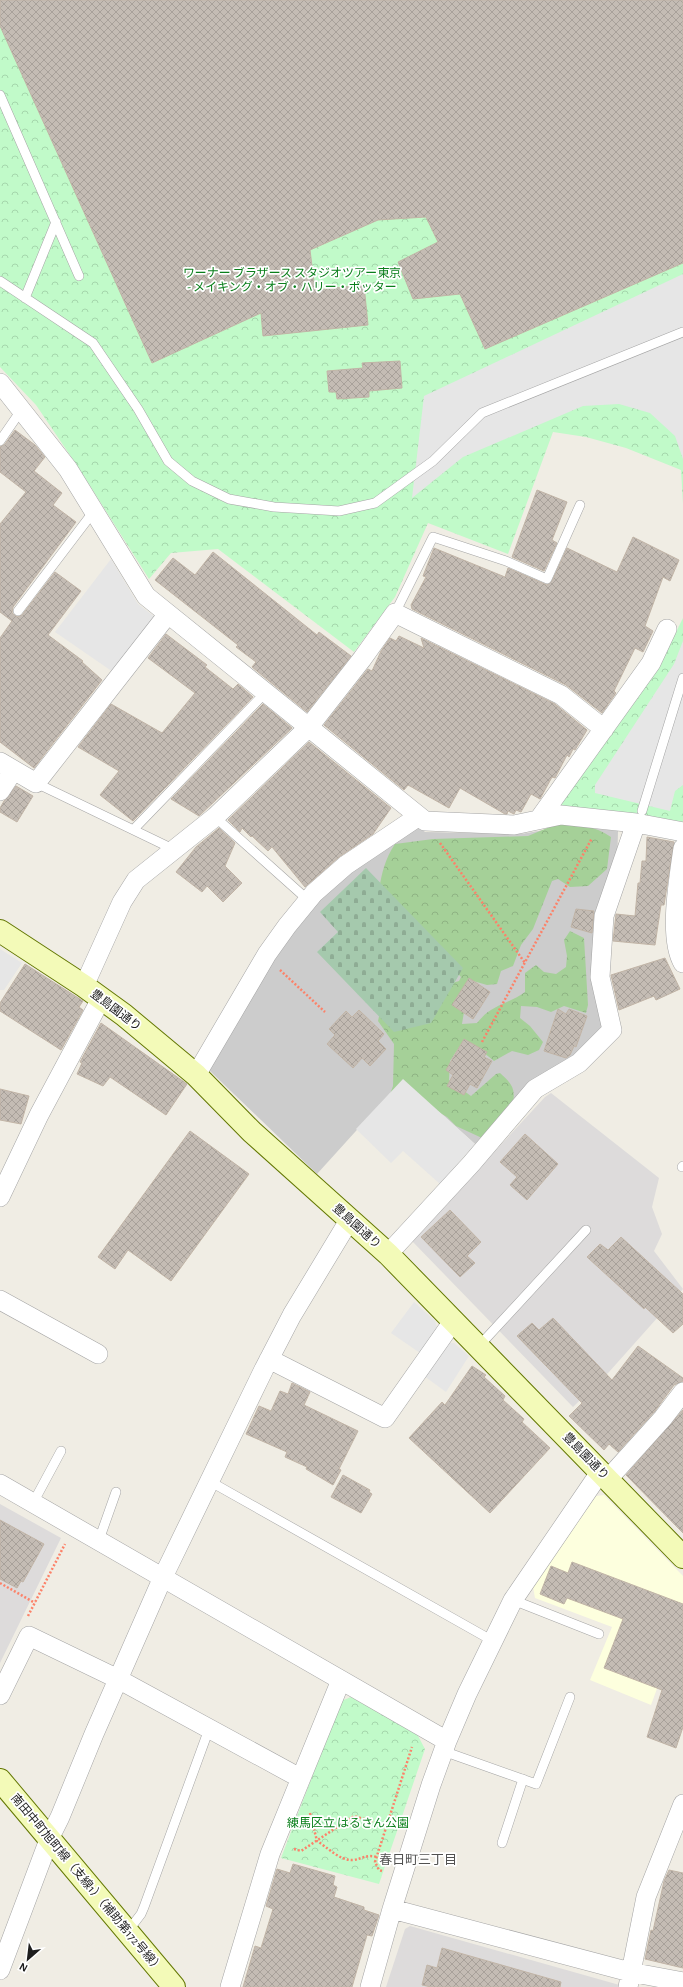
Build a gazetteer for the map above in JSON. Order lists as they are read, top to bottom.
{
  "streets": {
    "street": ["豊島園通り", "南田中町旭町線（支線1）（補助第172号線）"]
  },
  "districts": ["春日町三丁目"],
  "parks": ["ワーナー ブラザース スタジオツアー東京 - メイキング・オブ・ハリー・ポッター", "練馬区立 はるさん公園"],
  "north": "bottom left"
}
